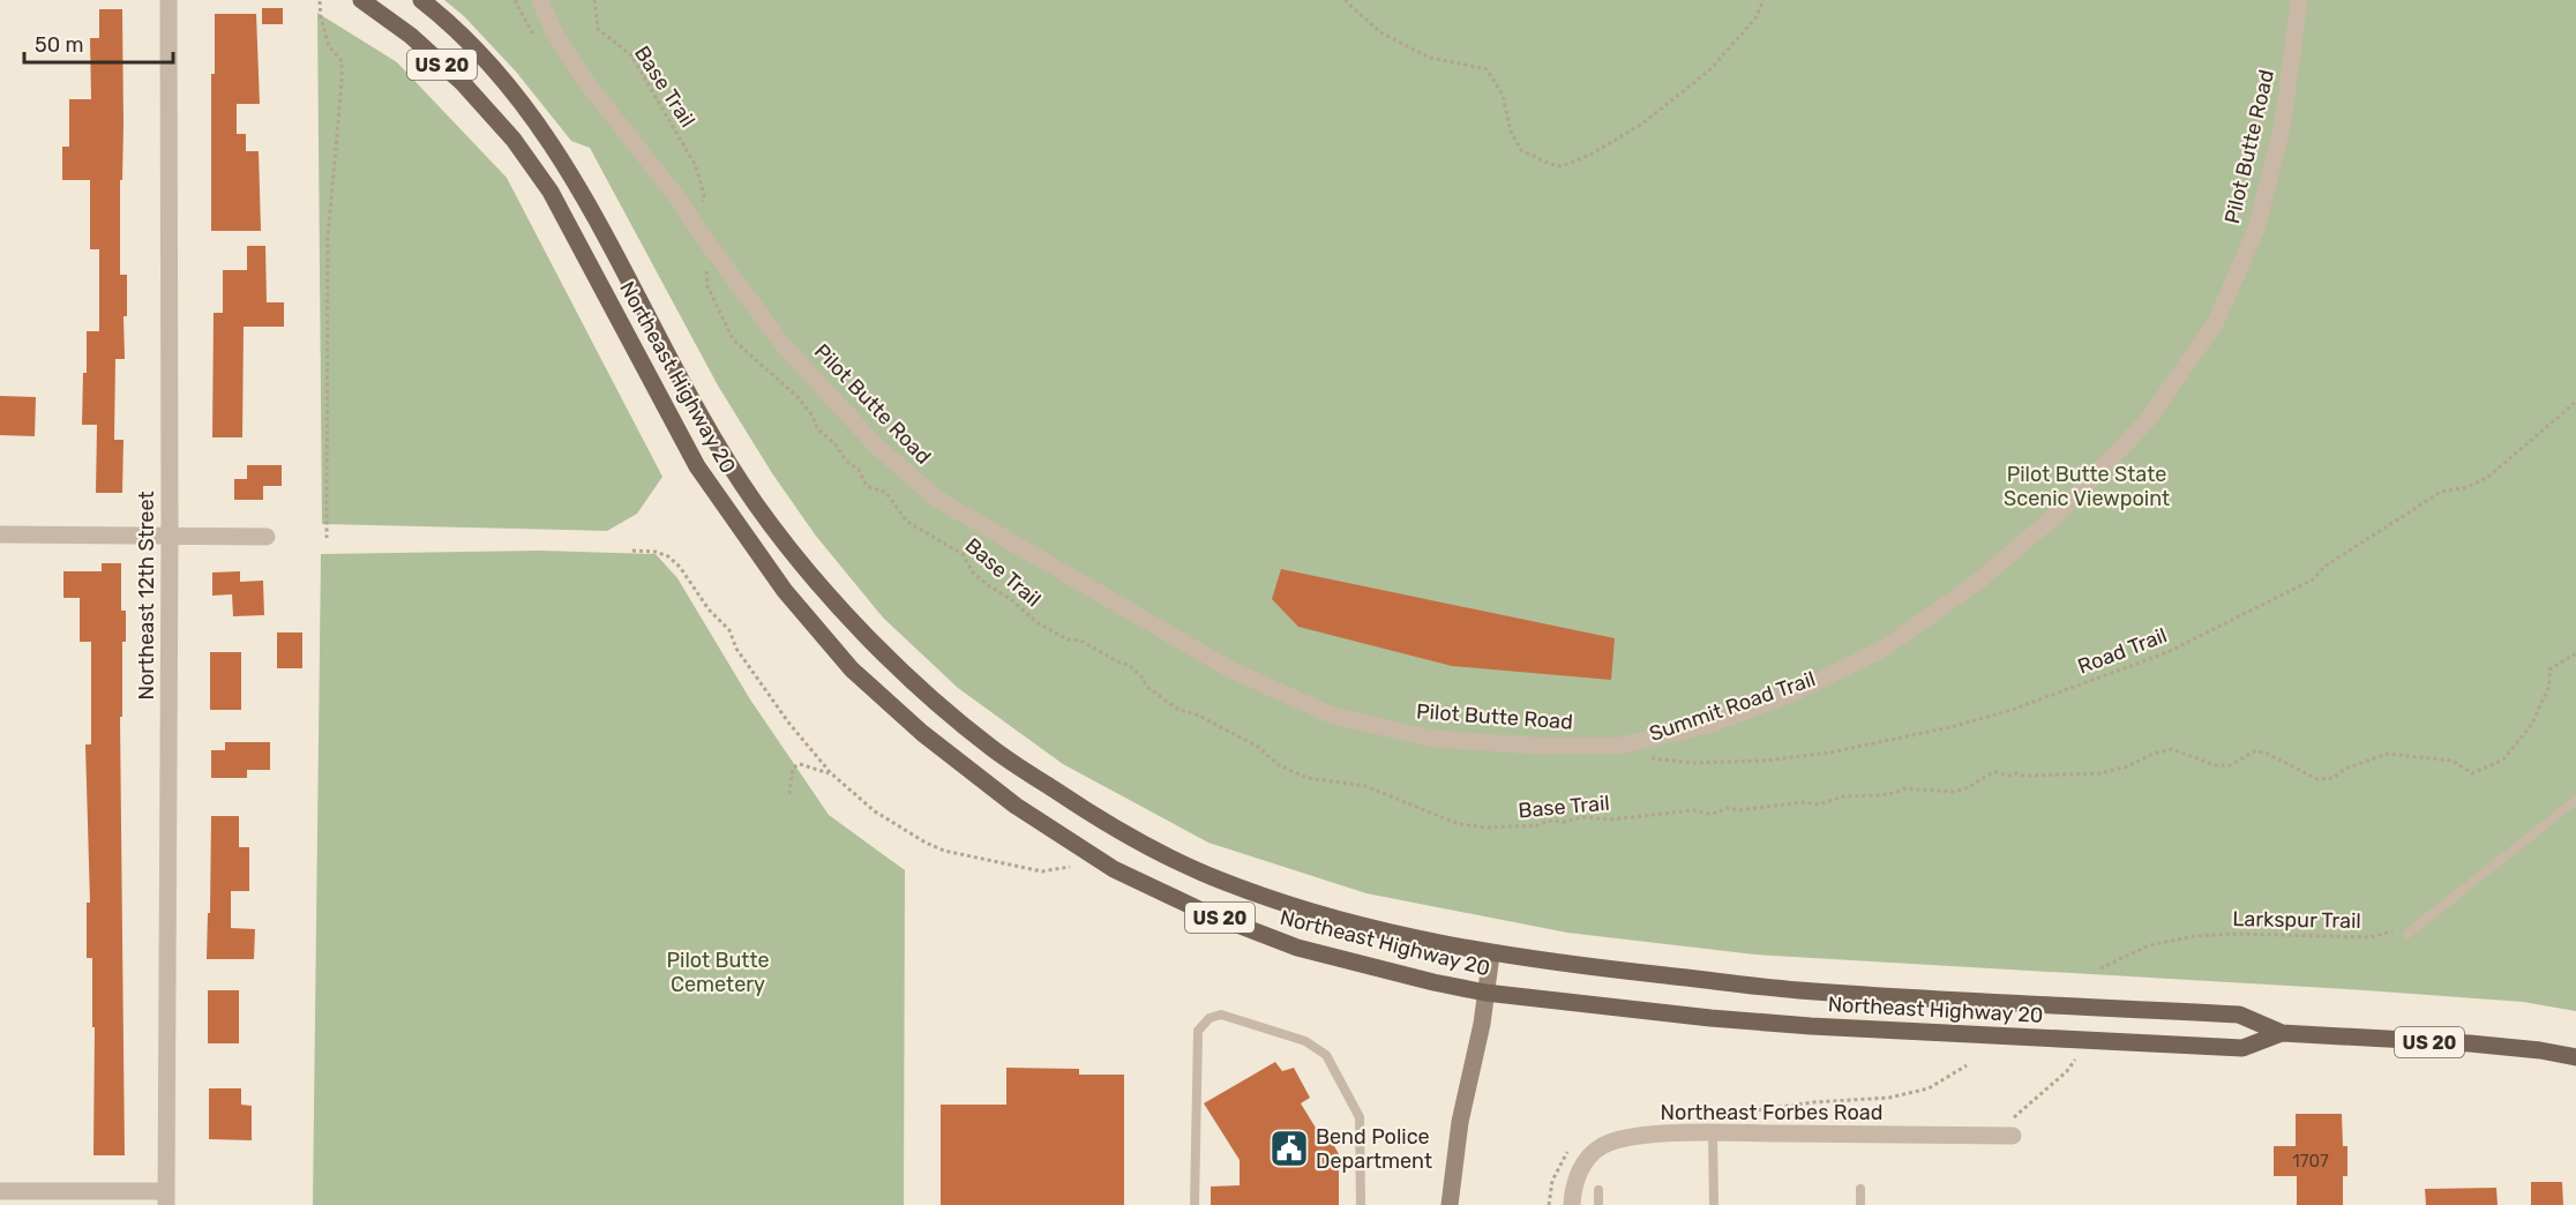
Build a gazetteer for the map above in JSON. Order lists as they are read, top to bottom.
{
  "streets": {
    "main road": ["US 20", "Northeast Highway 20"],
    "street": ["Pilot Butte Road", "Northeast 12th Street", "Northeast Forbes Road"],
    "path": ["Base Trail", "Road Trail", "Larkspur Trail"]
  },
  "crossings": [
    ["Pilot Butte Road", "Road Trail"]
  ],
  "parks": ["Pilot Butte State Scenic Viewpoint", "Pilot Butte Cemetery"],
  "places": {
    "public building": ["Bend Police Department"]
  },
  "house_numbers": ["1707"],
  "scale_bar": "50 m"
}
